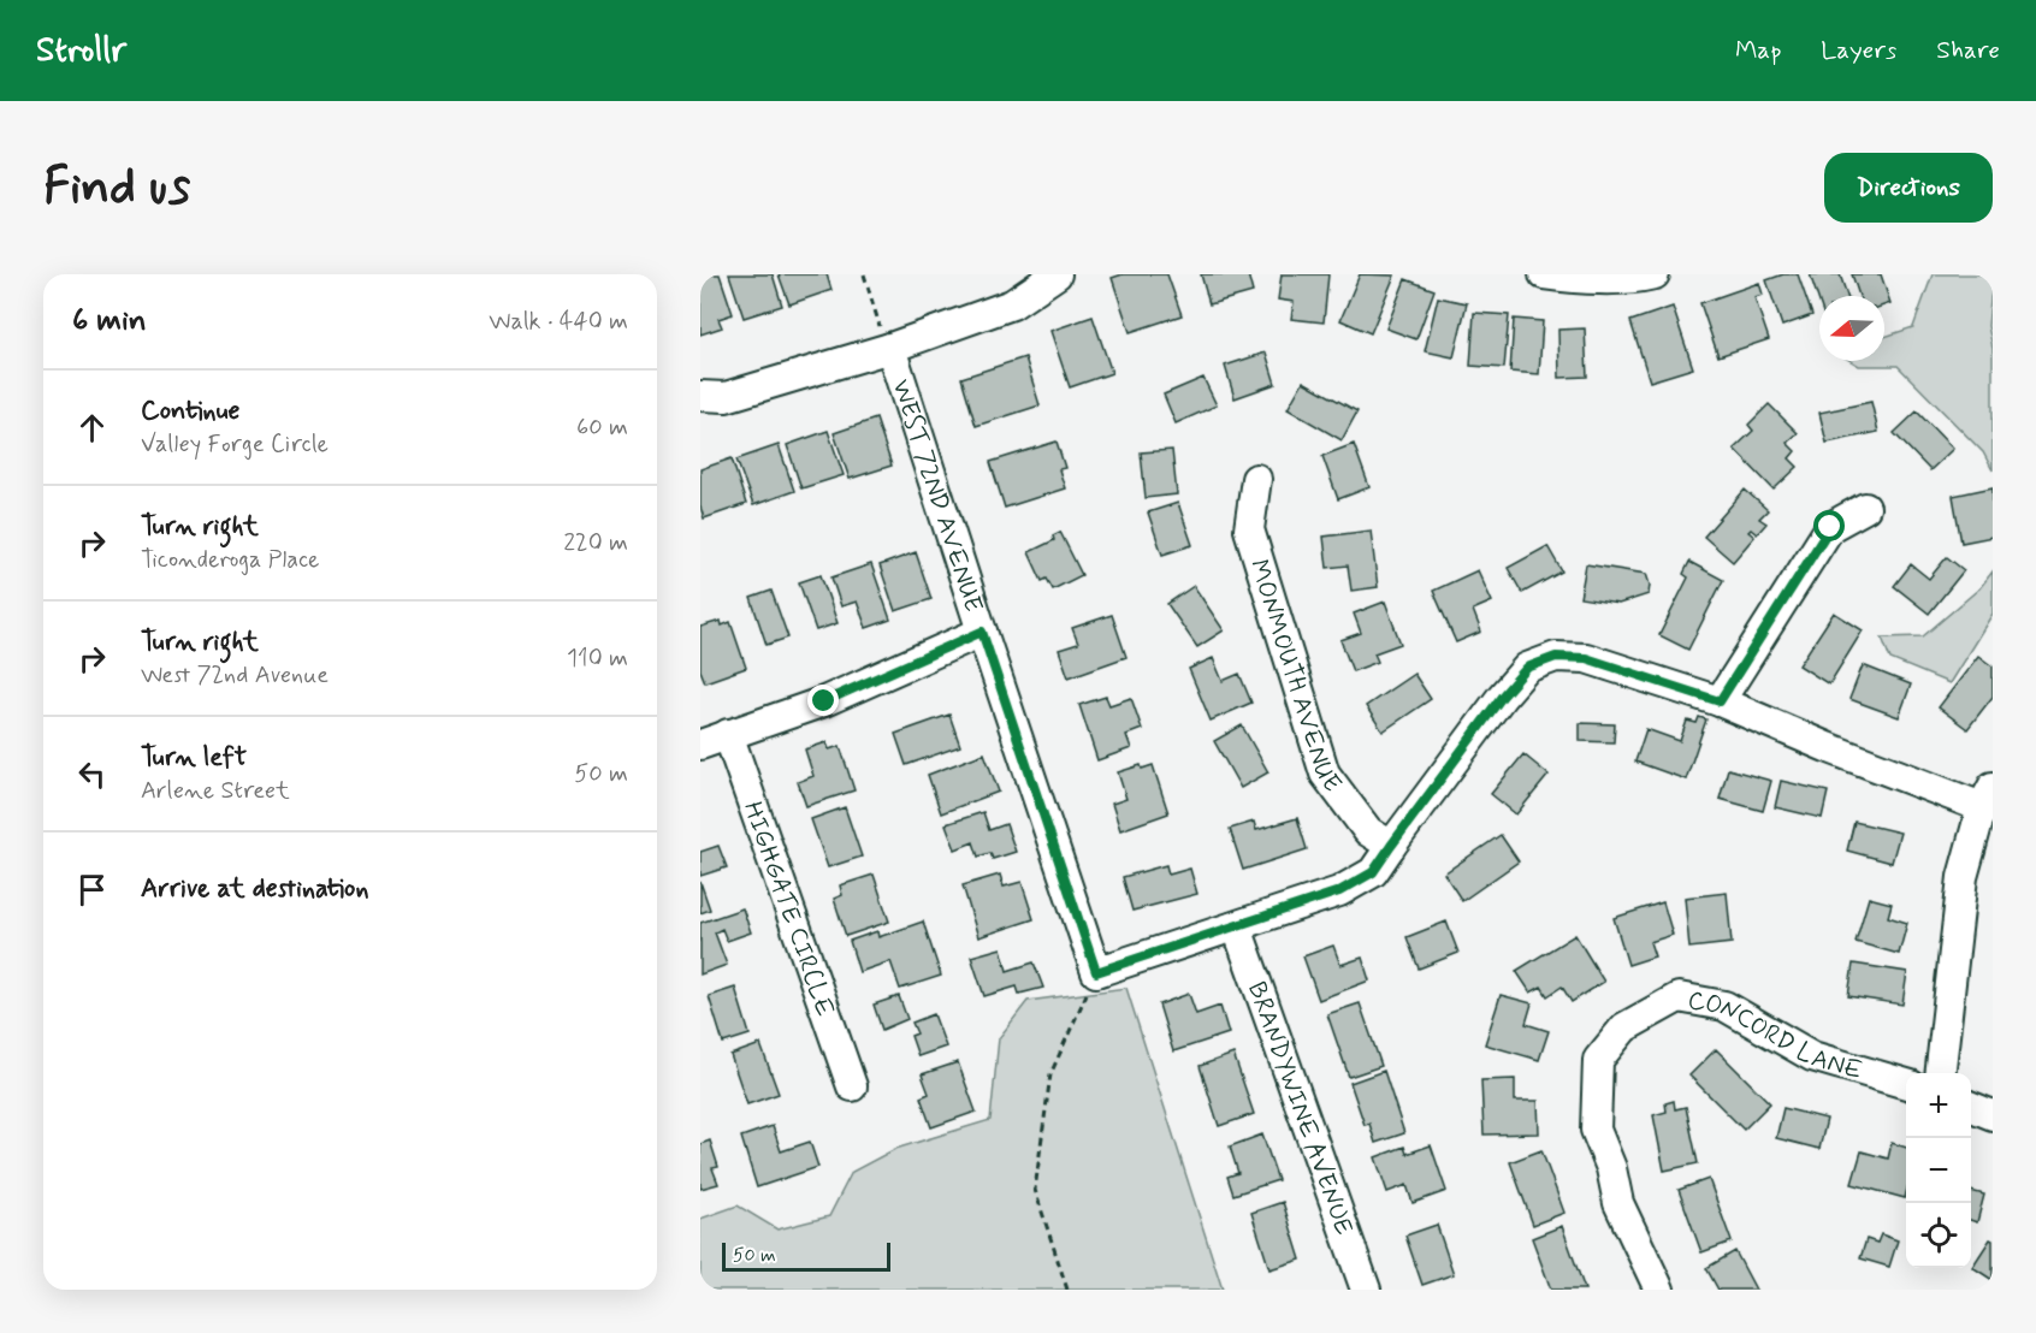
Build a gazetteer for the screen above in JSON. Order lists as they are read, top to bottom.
{
  "streets": {
    "street": [
      "WEST 72ND AVENUE",
      "MONMOUTH AVENUE",
      "HIGHGATE CIRCLE",
      "CONCORD LANE",
      "BRANDYWINE AVENUE"
    ]
  },
  "scale_bar": "50 m",
  "north": "left",
  "page": {
    "header": "Strollr",
    "nav": ["Map", "Layers", "Share"],
    "buttons": "Directions",
    "title": "Find us",
    "heading": ["6 min", "Walk · 440 m"],
    "list": [
      ["Continue", "Valley Forge Circle", "60 m"],
      ["Turn right", "Ticonderoga Place", "220 m"],
      ["Turn right", "West 72nd Avenue", "110 m"],
      ["Turn left", "Arlene Street", "50 m"],
      "Arrive at destination"
    ],
    "map_buttons": ["+", "−"],
    "scale": "50 m"
  }
}
